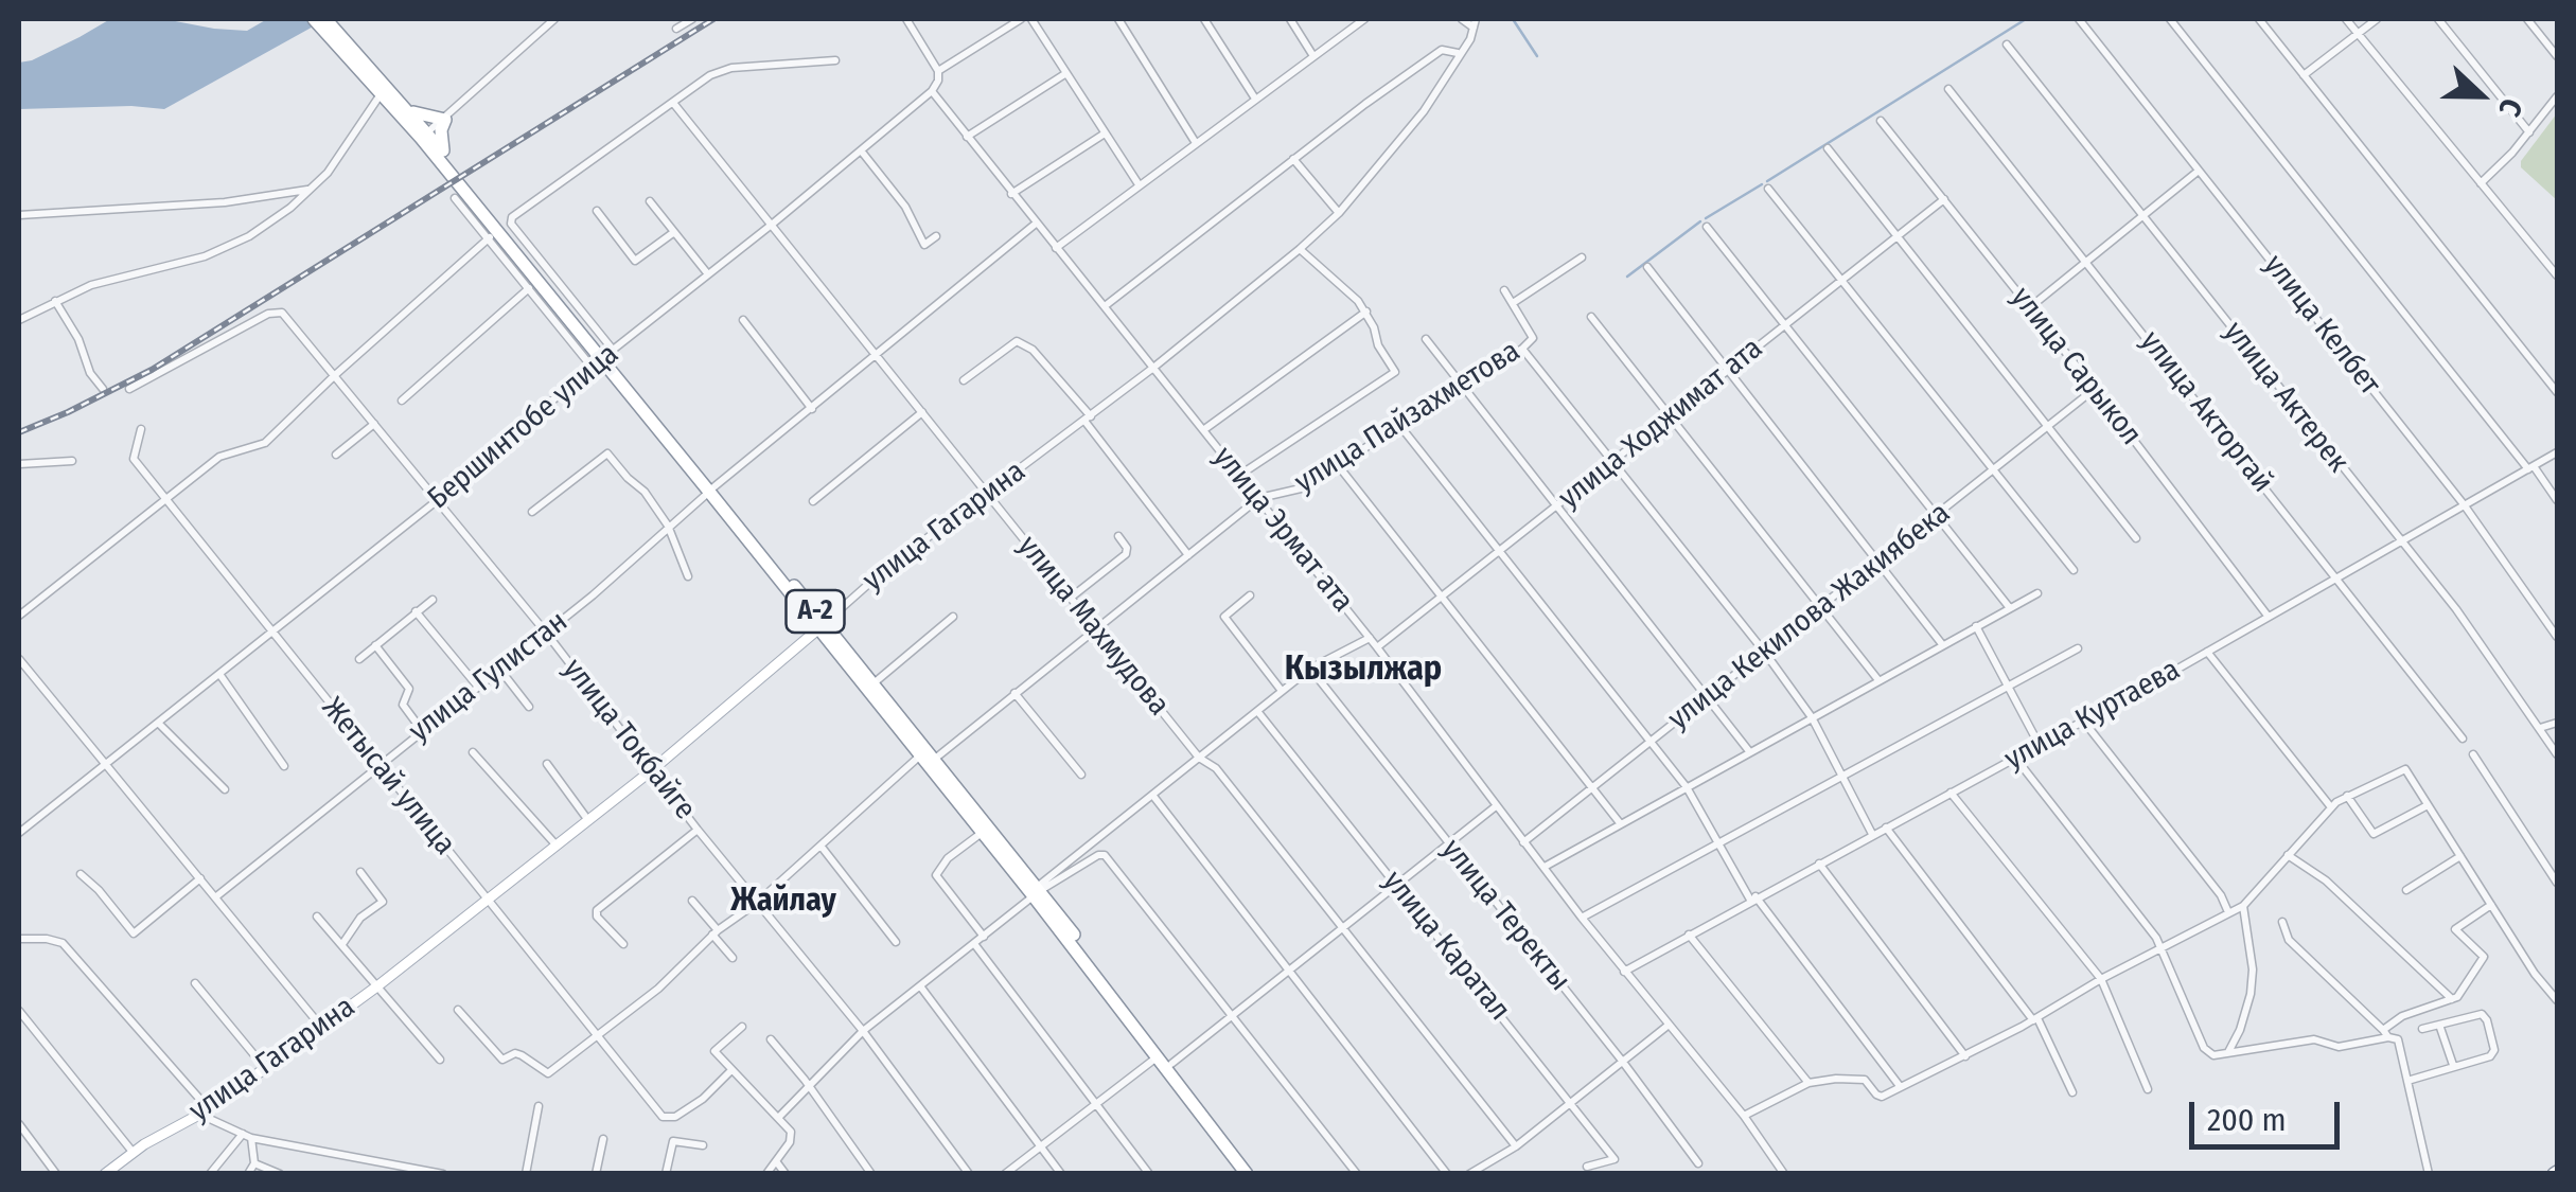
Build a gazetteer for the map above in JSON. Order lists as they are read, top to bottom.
{
  "streets": {
    "highway": ["A-2"],
    "main road": ["улица Гагарина"],
    "street": [
      "улица Келбет",
      "улица Сарыкол",
      "улица Актерек",
      "улица Акторгай",
      "улица Пайзахметова",
      "улица Ходжимат ата",
      "Бершинтобе улица",
      "улица Эрмат ата",
      "улица Кекилова Жакиябека",
      "улица Махмудова",
      "улица Гулистан",
      "улица Куртаева",
      "улица Токбайге",
      "Жетысай улица",
      "улица Теректы",
      "улица Каратал"
    ]
  },
  "crossings": [
    ["улица Келбет", "улица Куртаева"],
    ["улица Сарыкол", "улица Ходжимат ата"],
    ["улица Сарыкол", "улица Кекилова Жакиябека"],
    ["улица Сарыкол", "улица Куртаева"],
    ["улица Актерек", "улица Куртаева"],
    ["улица Акторгай", "улица Куртаева"],
    ["улица Пайзахметова", "улица Эрмат ата"],
    ["улица Пайзахметова", "A-2"],
    ["улица Пайзахметова", "улица Махмудова"],
    ["улица Ходжимат ата", "улица Эрмат ата"],
    ["Бершинтобе улица", "улица Эрмат ата"],
    ["Бершинтобе улица", "A-2"],
    ["Бершинтобе улица", "улица Махмудова"],
    ["Бершинтобе улица", "улица Токбайге"],
    ["Бершинтобе улица", "Жетысай улица"],
    ["улица Гагарина", "улица Эрмат ата"],
    ["улица Гагарина", "A-2"],
    ["улица Гагарина", "улица Махмудова"],
    ["улица Гагарина", "улица Токбайге"],
    ["улица Гагарина", "Жетысай улица"],
    ["улица Эрмат ата", "улица Кекилова Жакиябека"],
    ["улица Эрмат ата", "улица Гулистан"],
    ["улица Эрмат ата", "улица Куртаева"],
    ["A-2", "улица Гулистан"],
    ["улица Махмудова", "улица Гулистан"],
    ["улица Гулистан", "улица Токбайге"],
    ["улица Гулистан", "Жетысай улица"]
  ],
  "districts": ["Кызылжар", "Жайлау"],
  "scale_bar": "200 m",
  "north": "right"
}
